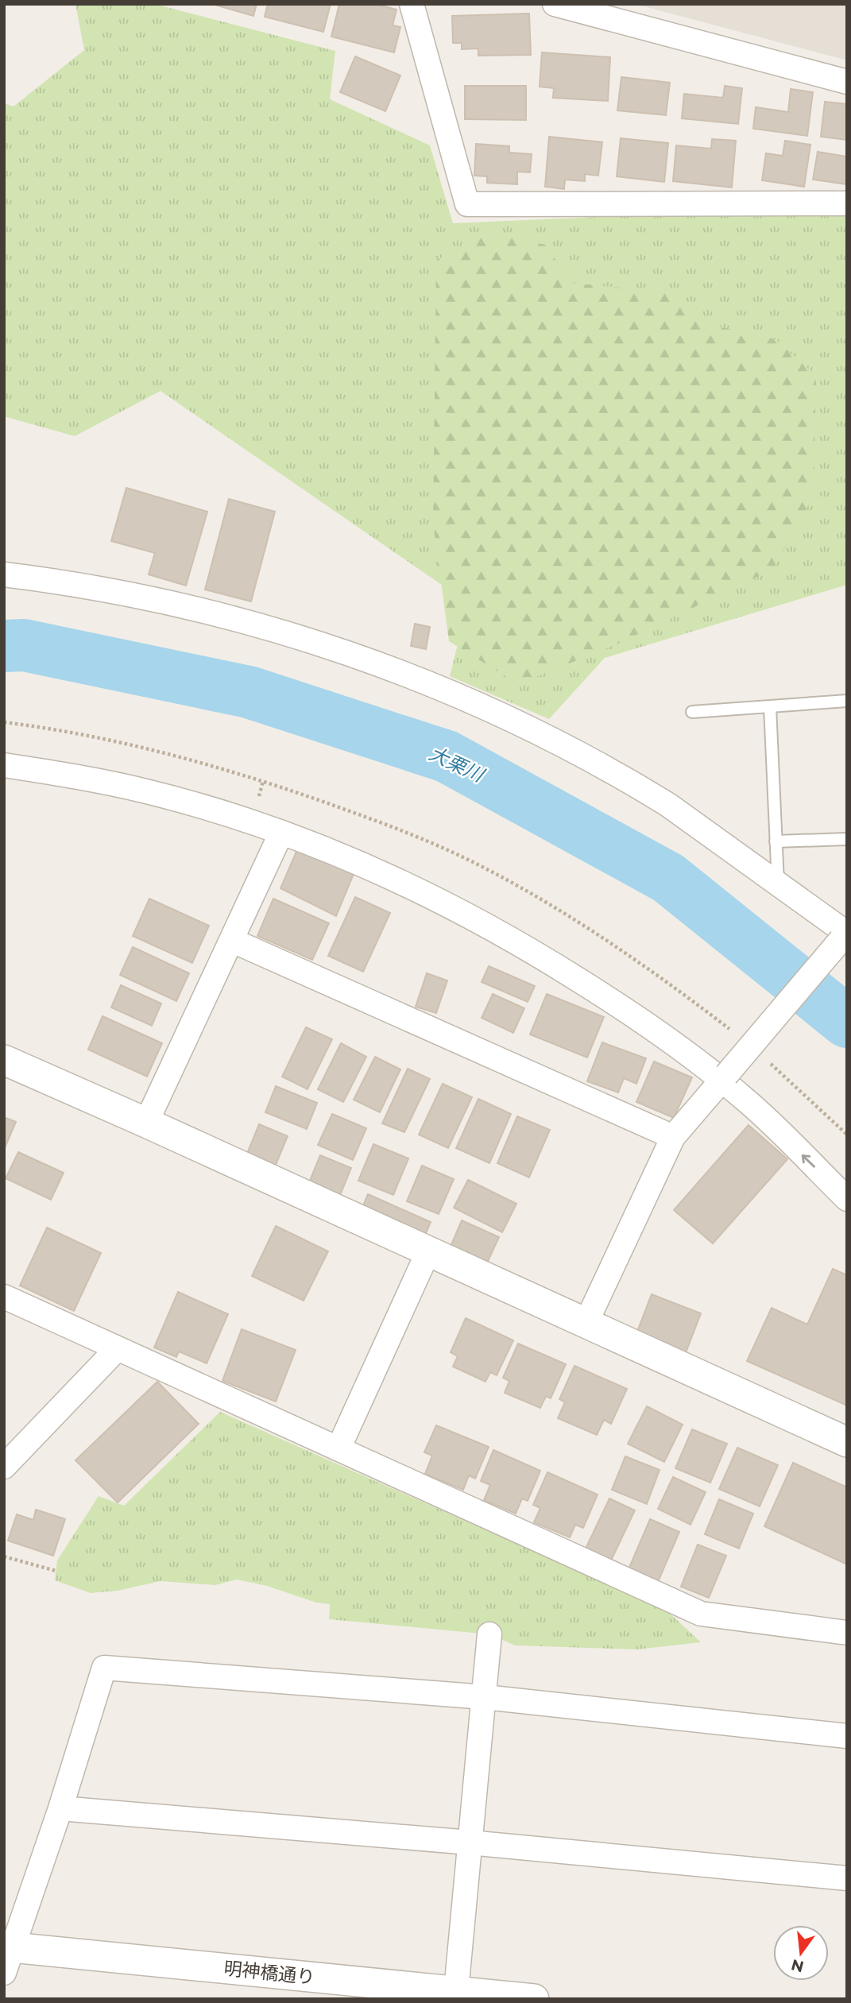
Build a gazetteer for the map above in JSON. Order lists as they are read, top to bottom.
{
  "streets": {
    "street": ["明神橋通り"]
  },
  "water": ["大栗川"],
  "north": "bottom"
}
